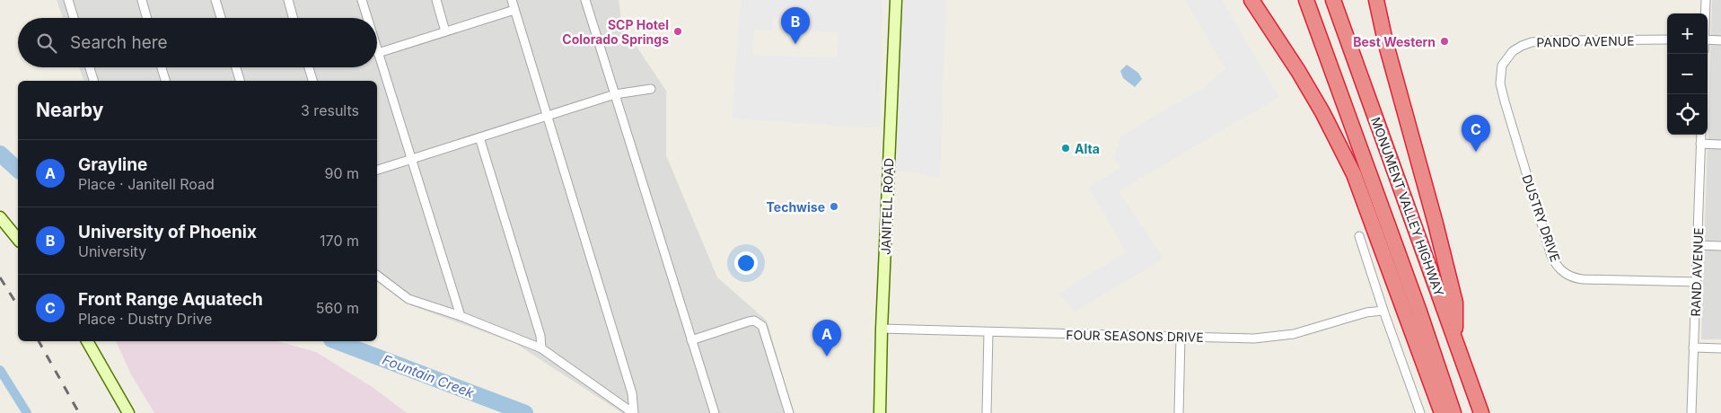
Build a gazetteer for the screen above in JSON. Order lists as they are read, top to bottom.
{
  "streets": {
    "highway": ["MONUMENT VALLEY HIGHWAY"],
    "street": [
      "PANDO AVENUE",
      "JANITELL ROAD",
      "DUSTRY DRIVE",
      "RAND AVENUE",
      "FOUR SEASONS DRIVE"
    ]
  },
  "crossings": [
    ["PANDO AVENUE", "DUSTRY DRIVE"],
    ["JANITELL ROAD", "FOUR SEASONS DRIVE"],
    ["DUSTRY DRIVE", "RAND AVENUE"]
  ],
  "water": ["Fountain Creek"],
  "places": [
    "SCP Hotel Colorado Springs",
    "Best Western",
    "Alta",
    "Techwise"
  ],
  "page": {
    "pins": ["B", "C", "A"],
    "map_buttons": ["+", "−"],
    "search": "Search here",
    "heading": ["Nearby", "3 results"],
    "list": [
      {
        "mark": "A",
        "name": "Grayline",
        "note": "Place · Janitell Road",
        "value": "90 m"
      },
      {
        "mark": "B",
        "name": "University of Phoenix",
        "note": "University",
        "value": "170 m"
      },
      {
        "mark": "C",
        "name": "Front Range Aquatech",
        "note": "Place · Dustry Drive",
        "value": "560 m"
      }
    ]
  }
}
